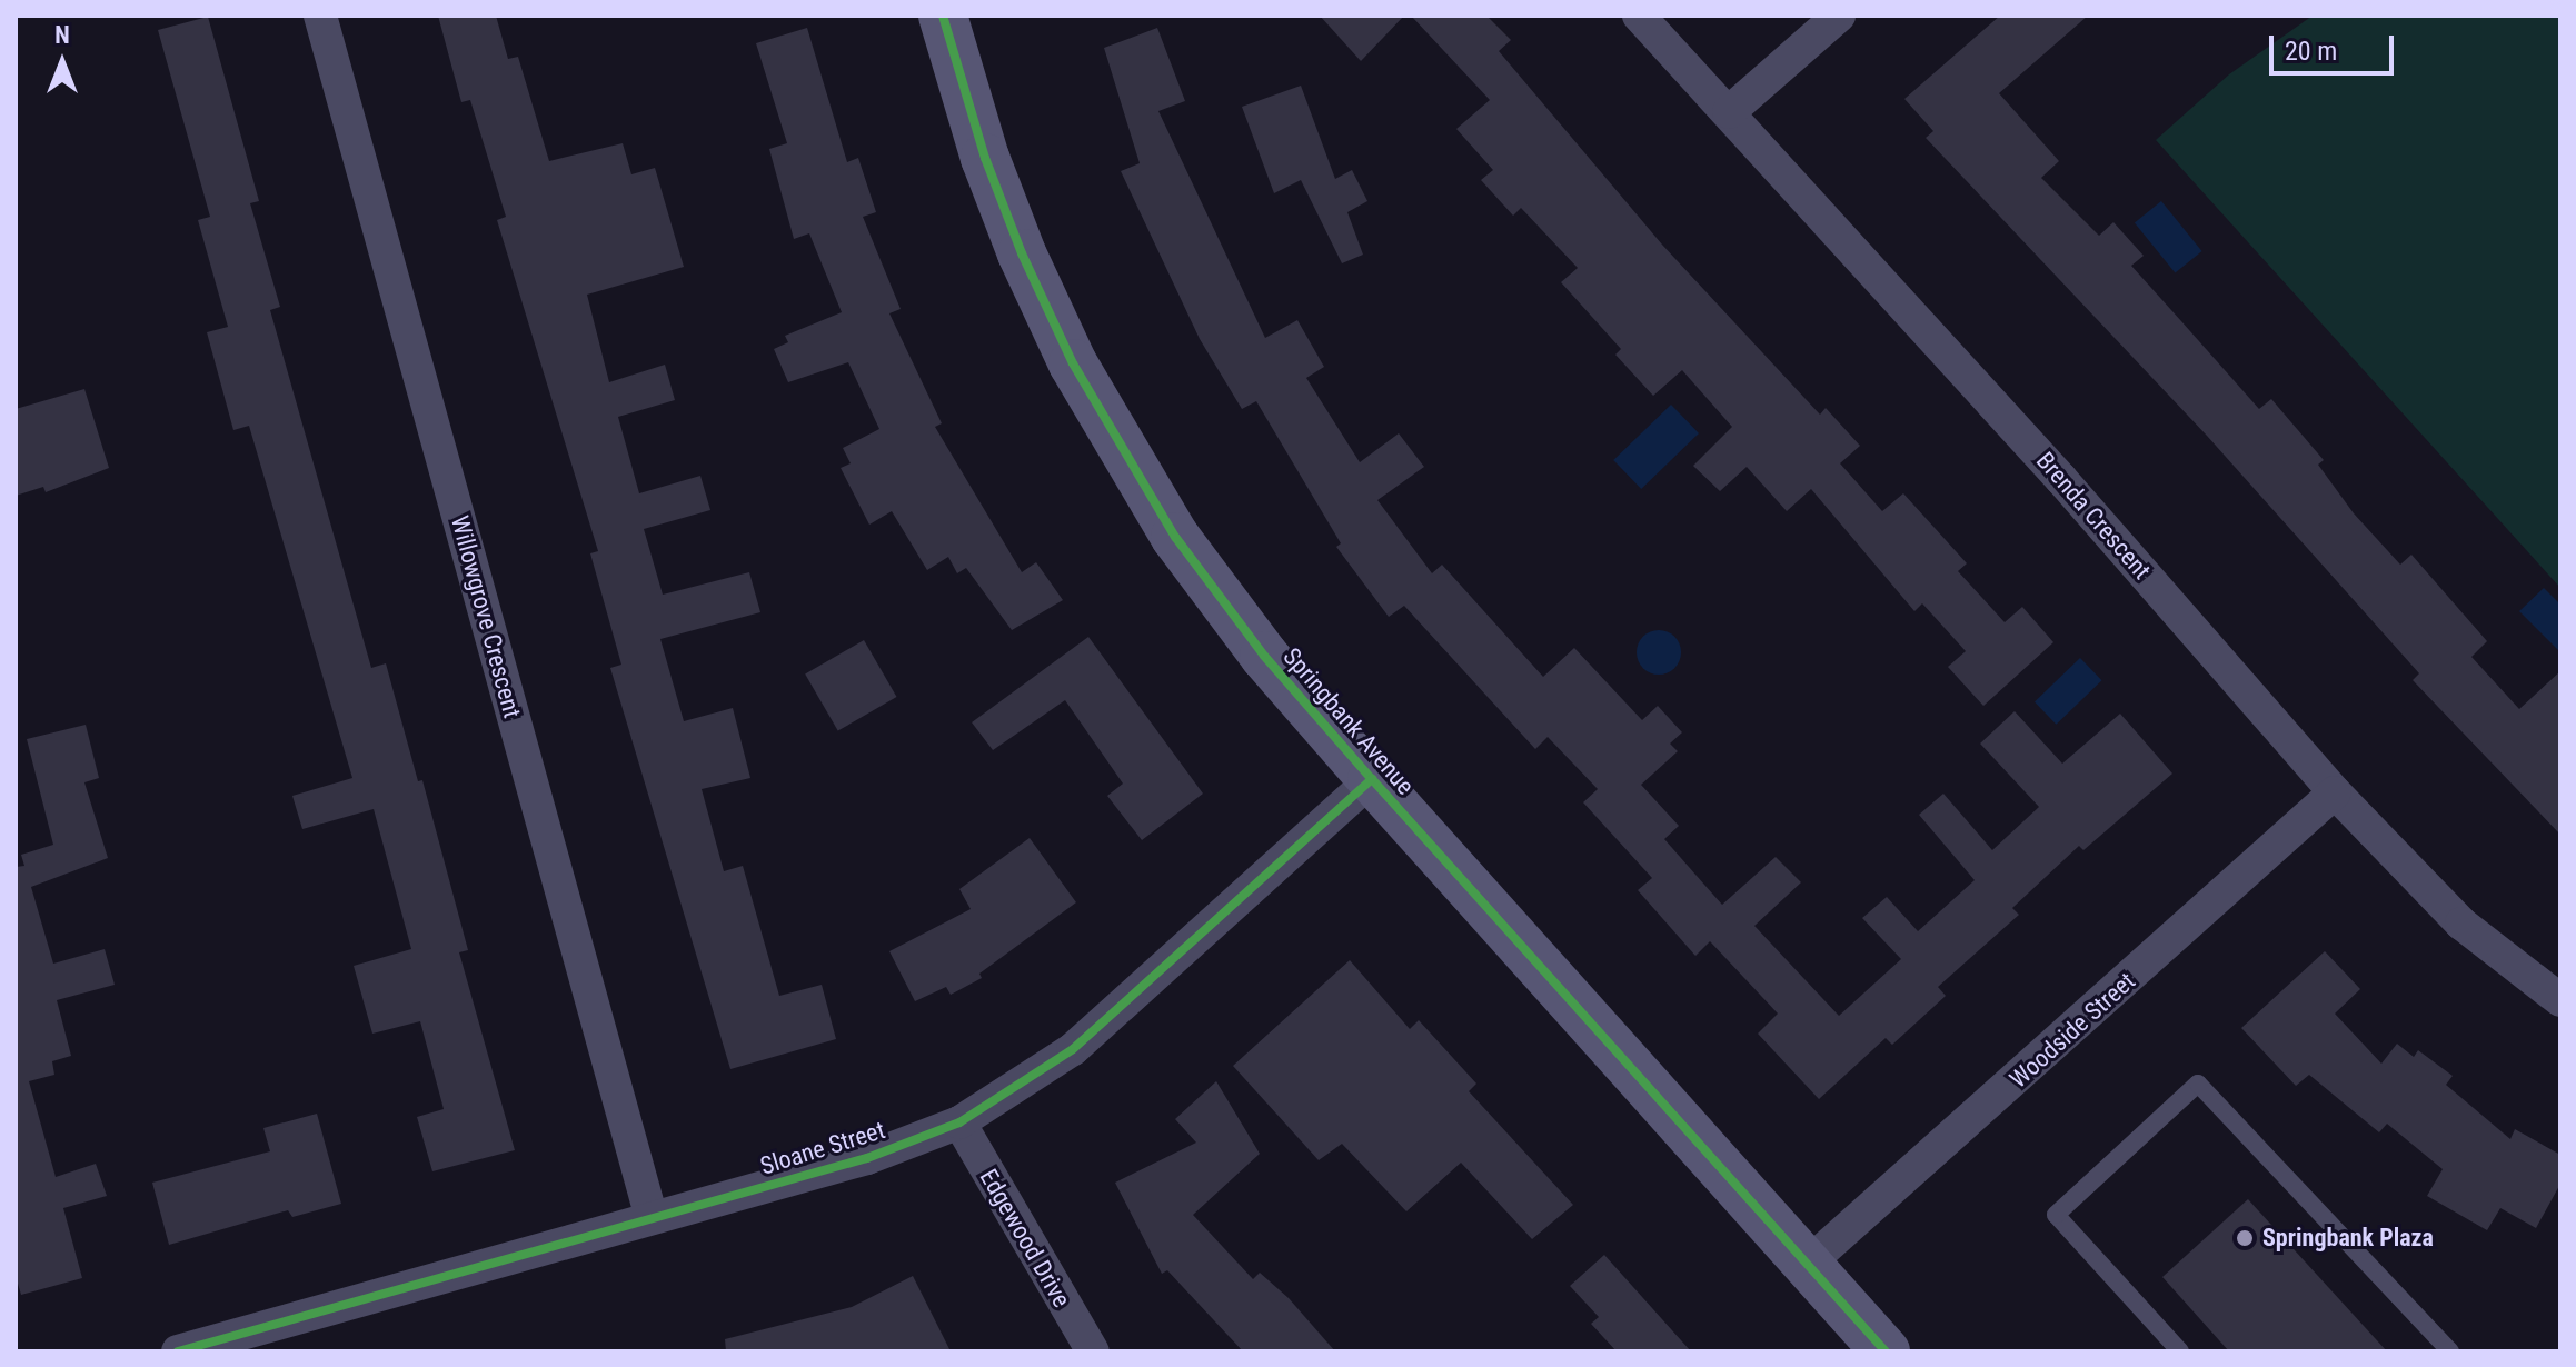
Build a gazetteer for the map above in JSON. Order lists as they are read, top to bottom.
{
  "streets": {
    "main road": ["Springbank Avenue"],
    "street": [
      "Brenda Crescent",
      "Willowgrove Crescent",
      "Woodside Street",
      "Sloane Street",
      "Edgewood Drive"
    ]
  },
  "crossings": [
    ["Brenda Crescent", "Woodside Street"],
    ["Willowgrove Crescent", "Sloane Street"],
    ["Springbank Avenue", "Woodside Street"],
    ["Springbank Avenue", "Sloane Street"],
    ["Sloane Street", "Edgewood Drive"]
  ],
  "places": ["Springbank Plaza"],
  "scale_bar": "20 m",
  "north": "top"
}
